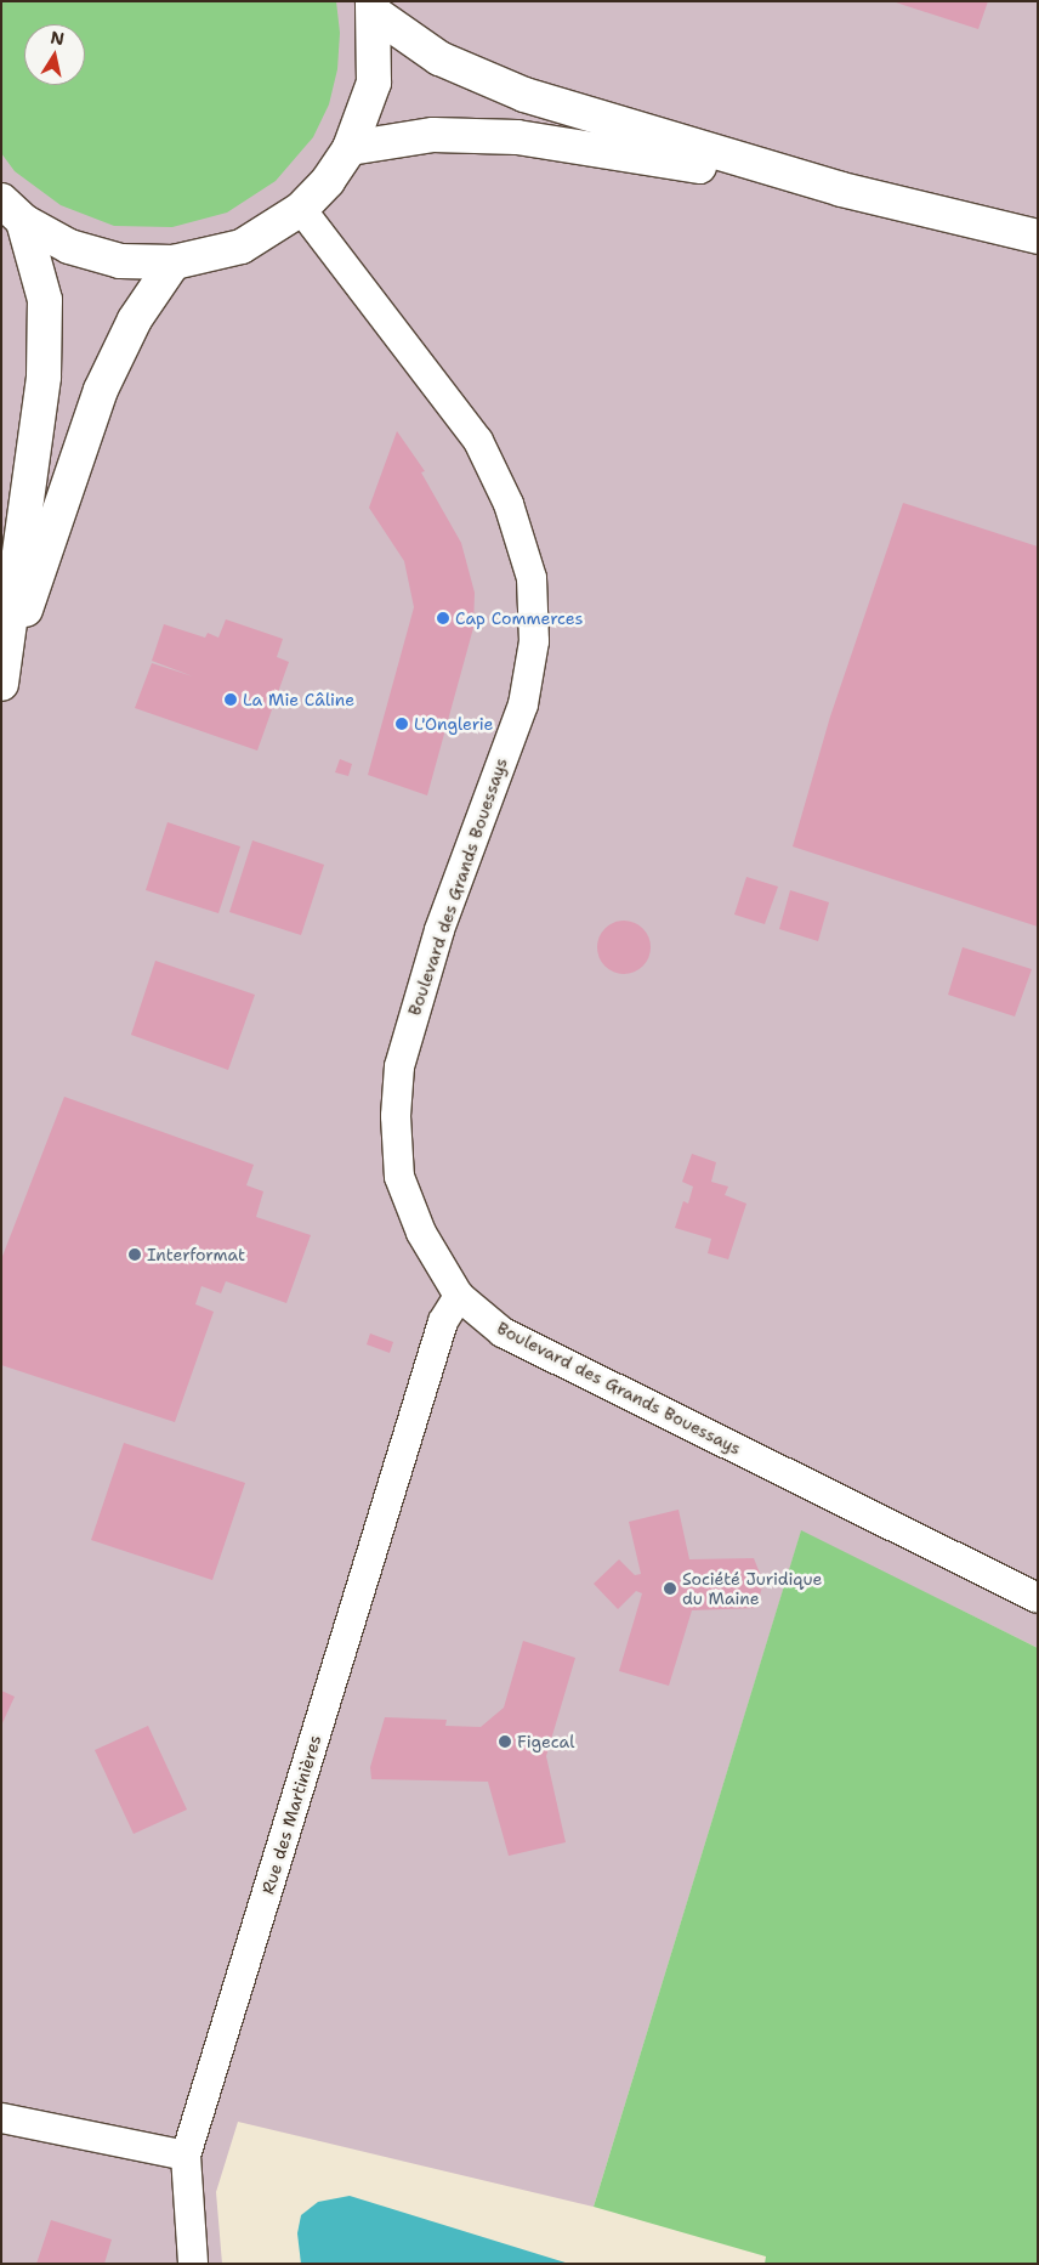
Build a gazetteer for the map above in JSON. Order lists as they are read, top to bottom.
{
  "streets": {
    "street": ["Boulevard des Grands Bouessays", "Rue des Martinières"]
  },
  "crossings": [
    ["Boulevard des Grands Bouessays", "Rue des Martinières"]
  ],
  "places": [
    "Cap Commerces",
    "La Mie Câline",
    "L'Onglerie",
    "Interformat",
    "Société Juridique du Maine",
    "Figecal"
  ],
  "north": "top"
}
